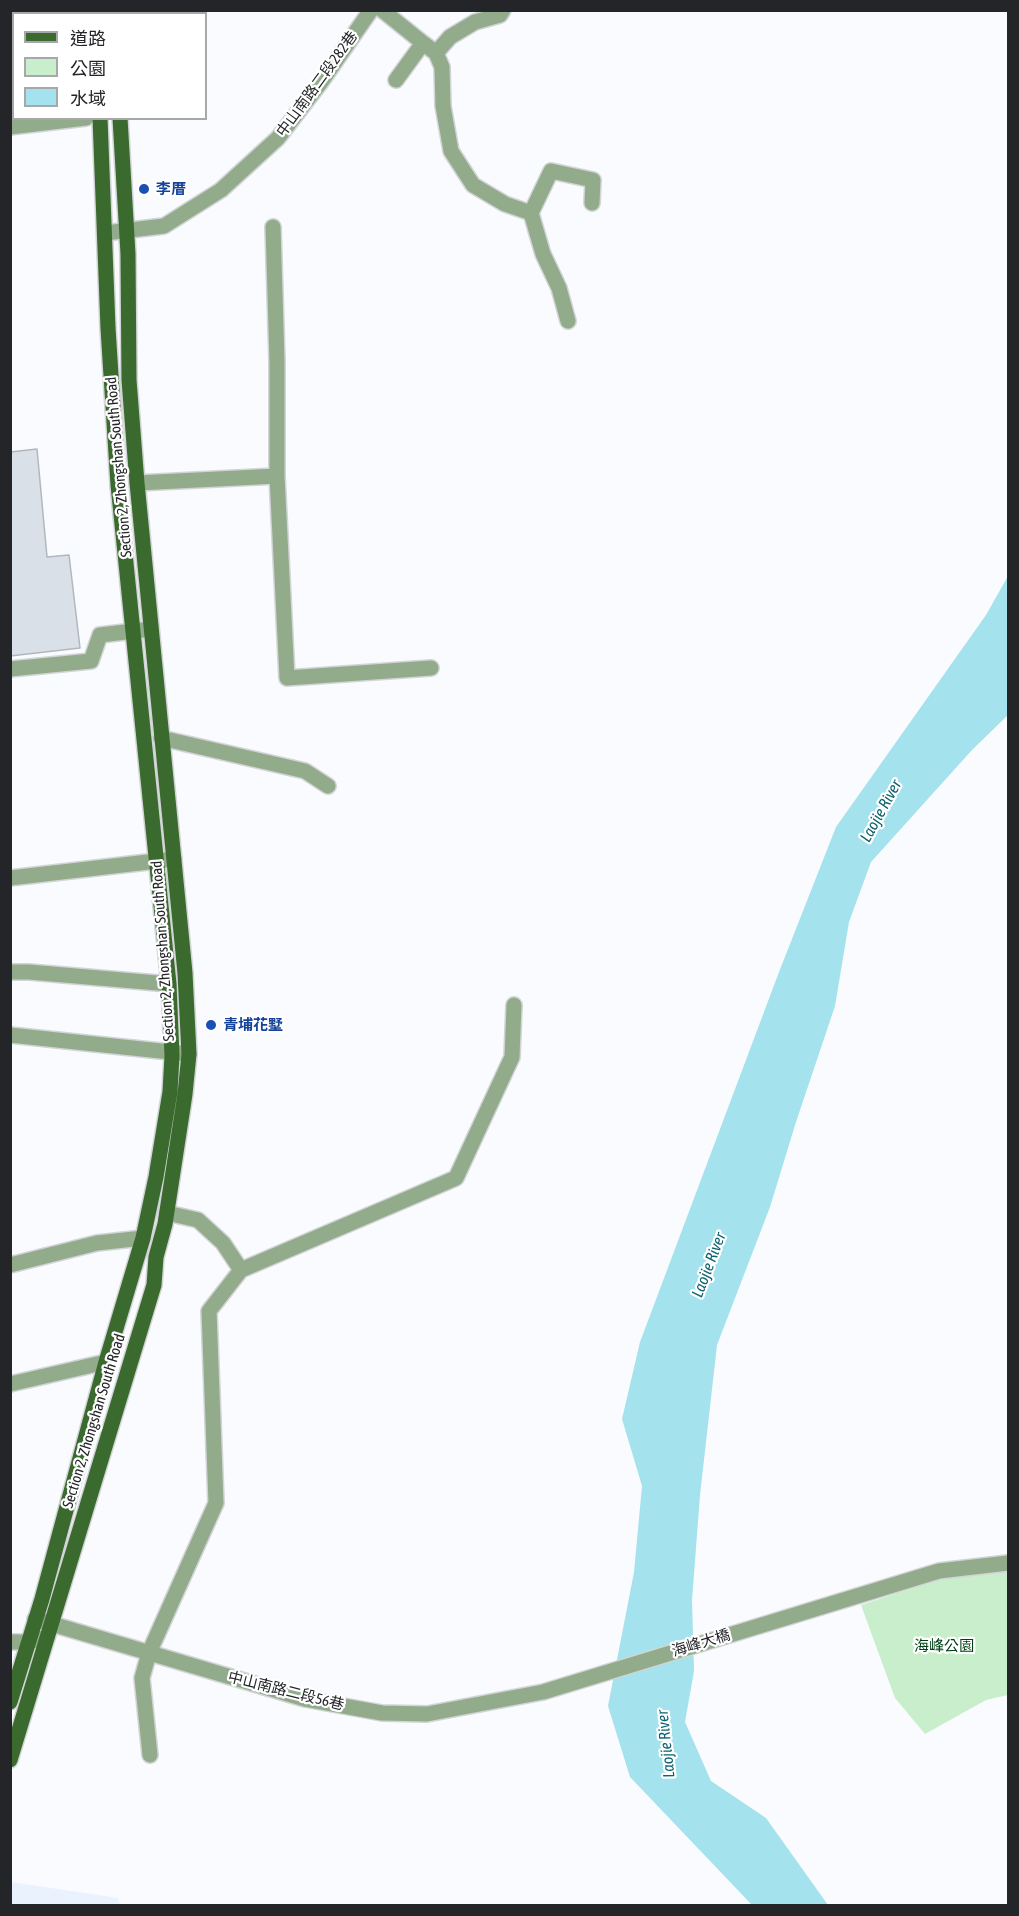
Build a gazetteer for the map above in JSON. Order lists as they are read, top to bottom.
{
  "streets": {
    "main road": ["Section 2, Zhongshan South Road"],
    "street": ["中山南路二段282巷", "海峰大橋", "中山南路二段56巷"]
  },
  "crossings": [
    ["中山南路二段282巷", "Section 2, Zhongshan South Road"],
    ["Section 2, Zhongshan South Road", "中山南路二段56巷"],
    ["海峰大橋", "中山南路二段56巷"]
  ],
  "water": ["Laojie River"],
  "parks": ["海峰公園"],
  "places": ["李厝", "青埔花墅"],
  "legend": ["道路", "公園", "水域"]
}
